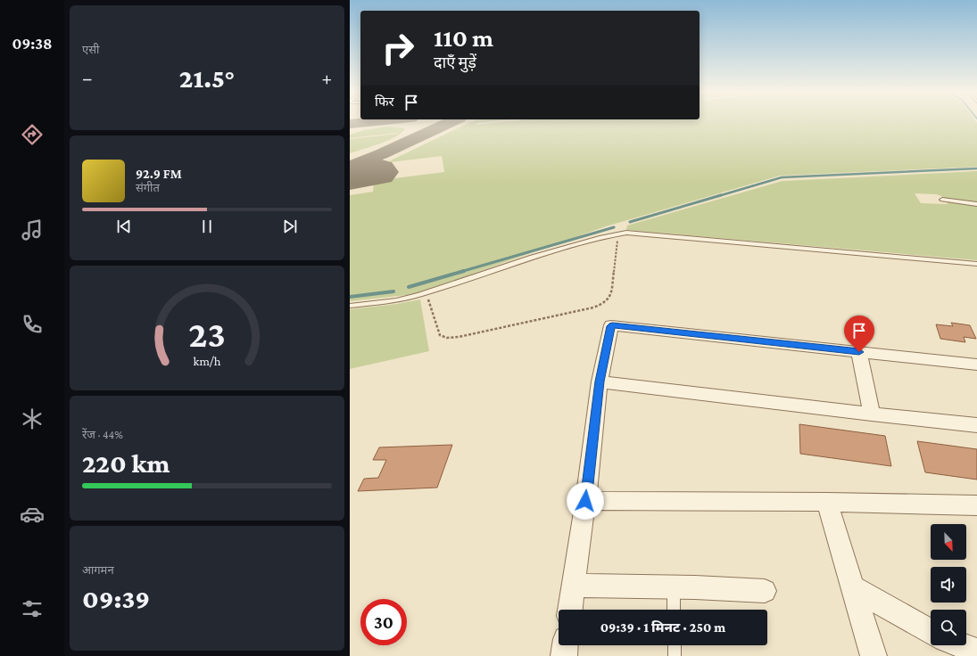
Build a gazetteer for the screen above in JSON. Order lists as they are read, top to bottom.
{
  "north": "bottom right",
  "page": {
    "tabs": "09:38",
    "tile": [
      "एसी",
      ["रेंज · 44%", "220 km"],
      ["आगमन", "09:39"]
    ],
    "turn": ["110 m", "दाएँ मुड़ें"],
    "heat": ["−", "21.5°", "+"],
    "then": "फिर",
    "song": ["92.9 FM", "संगीत"],
    "limit": "30",
    "trip": "09:39 · 1 मिनट · 250 m",
    "gauge": ["23", "km/h"]
  }
}
